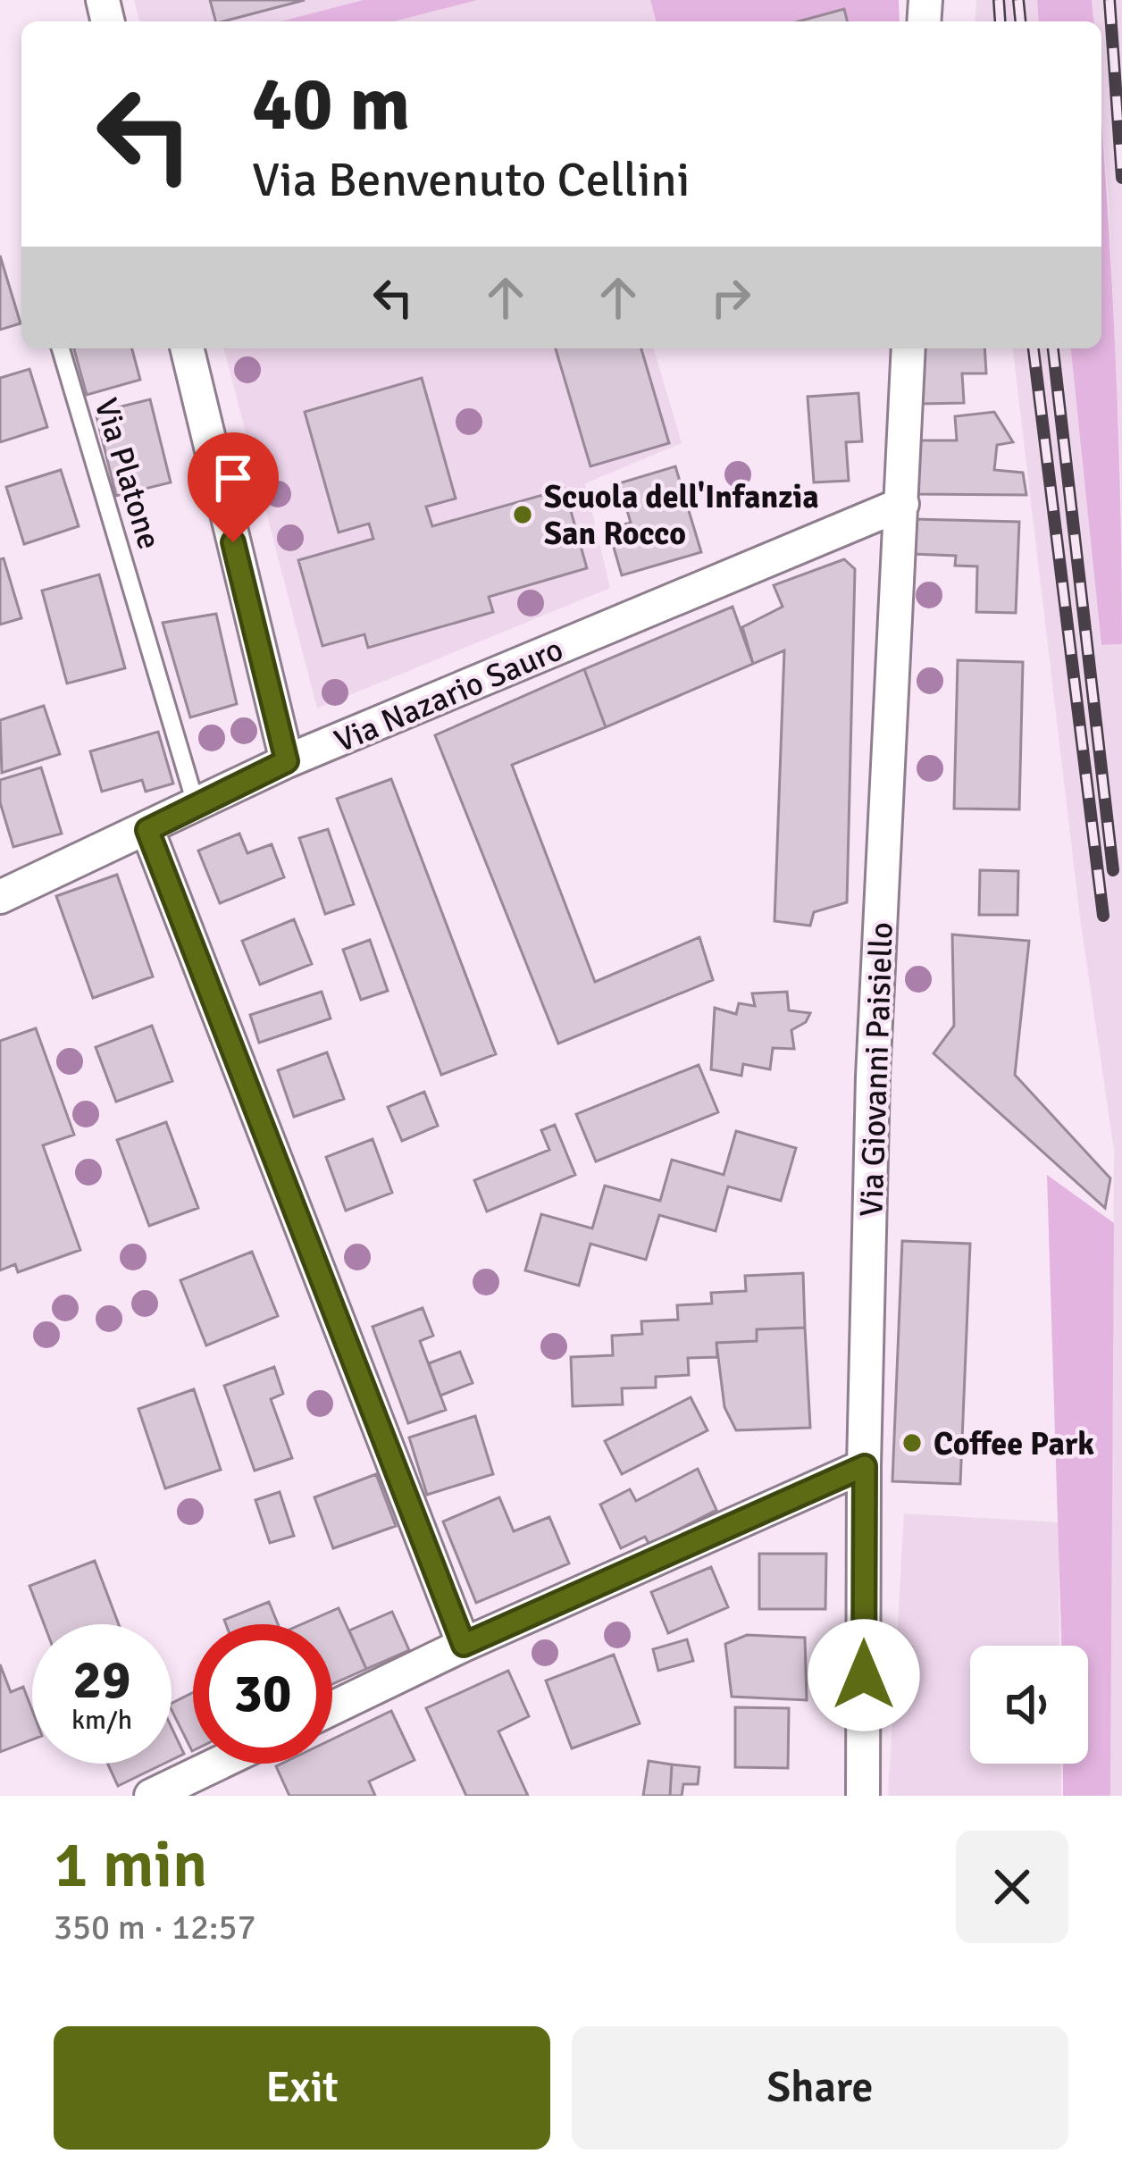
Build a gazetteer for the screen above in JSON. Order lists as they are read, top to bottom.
{
  "streets": {
    "street": ["Via Nazario Sauro", "Via Giovanni Paisiello"],
    "lane": ["Via Platone"]
  },
  "crossings": [
    ["Via Platone", "Via Nazario Sauro"],
    ["Via Nazario Sauro", "Via Giovanni Paisiello"]
  ],
  "places": ["Scuola dell'Infanzia San Rocco", "Coffee Park"],
  "page": {
    "turn": ["40 m", "Via Benvenuto Cellini"],
    "speed": "29 km/h",
    "limit": "30",
    "heading": ["1 min", "350 m · 12:57"],
    "buttons": ["Exit", "Share"]
  }
}
